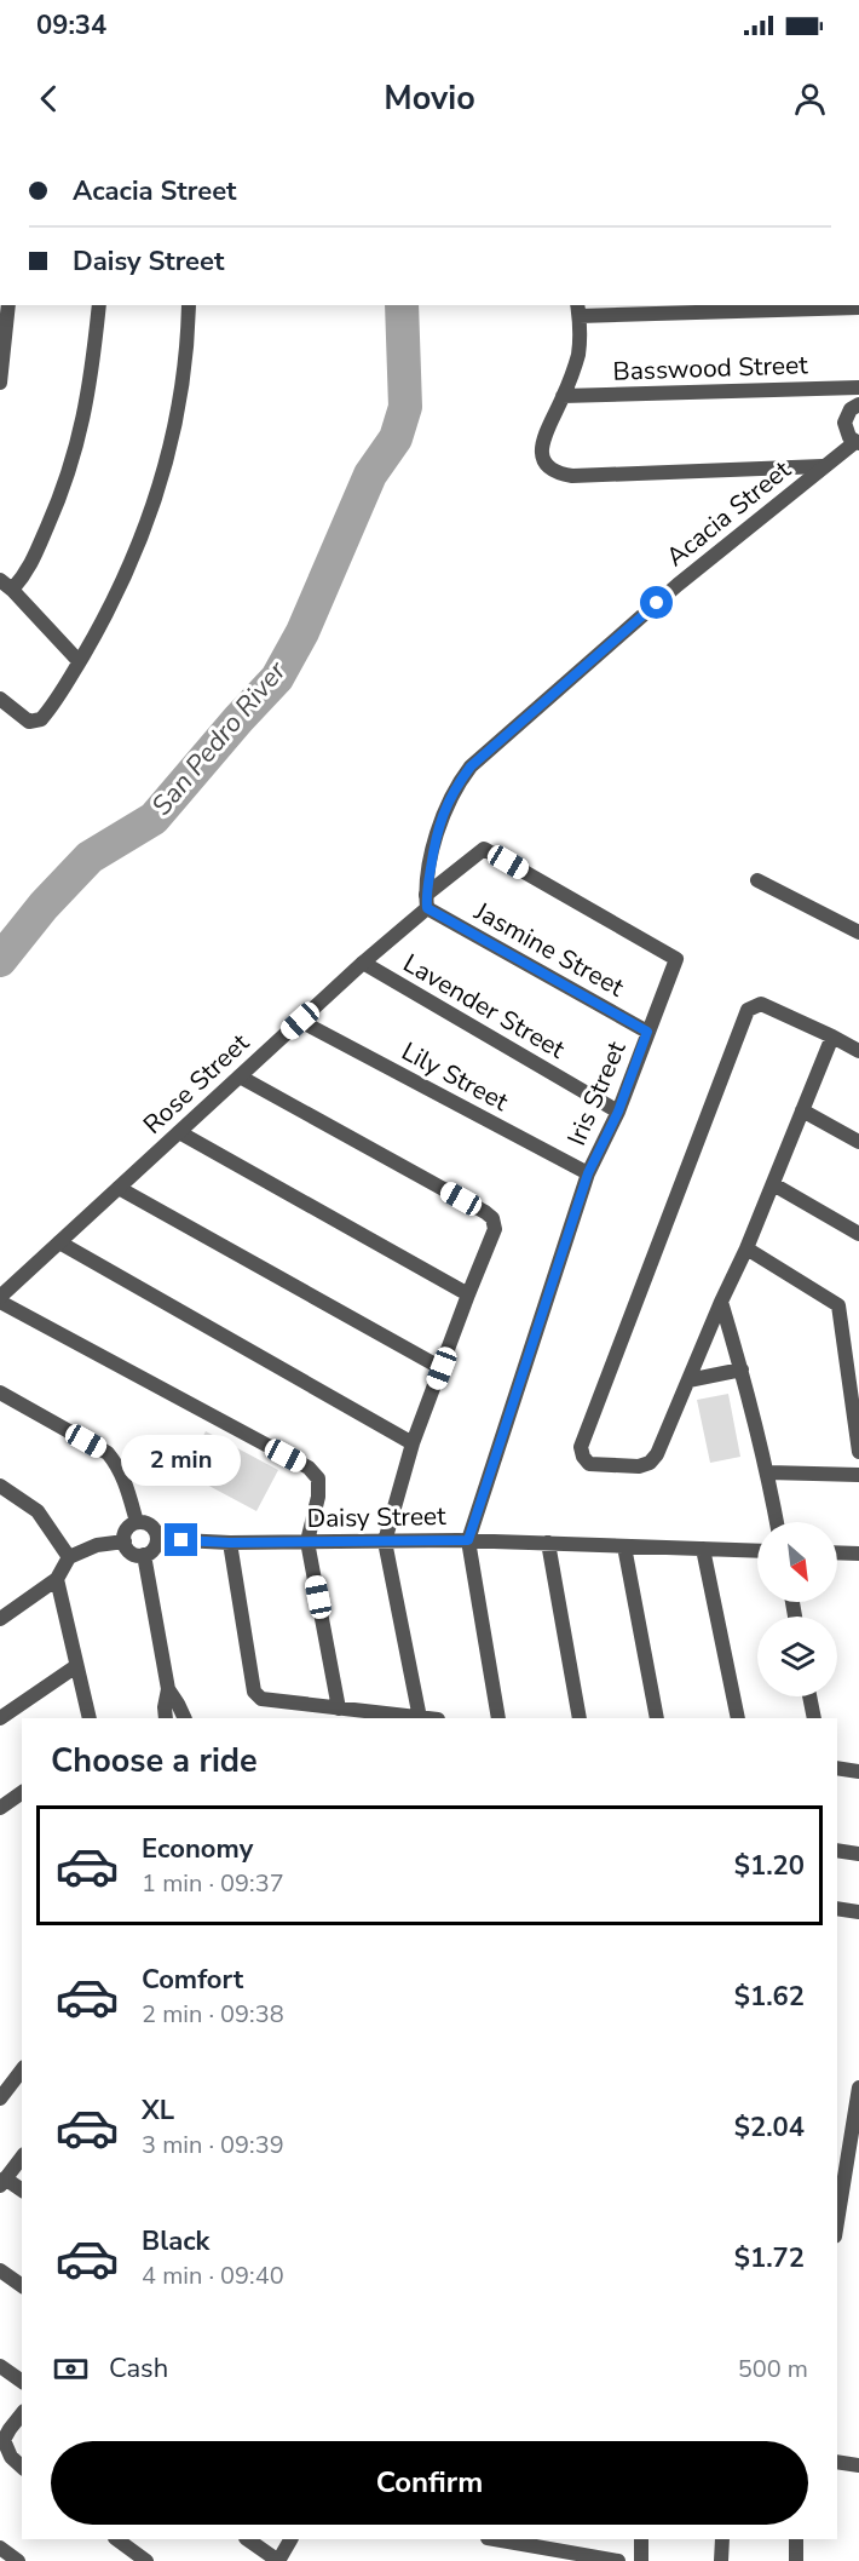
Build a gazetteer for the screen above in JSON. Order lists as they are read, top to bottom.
{
  "streets": {
    "street": [
      "Basswood Street",
      "Acacia Street",
      "Jasmine Street",
      "Lavender Street",
      "Lily Street",
      "Rose Street",
      "Iris Street",
      "Daisy Street"
    ]
  },
  "crossings": [
    ["Acacia Street", "Jasmine Street"],
    ["Acacia Street", "Rose Street"],
    ["Jasmine Street", "Rose Street"],
    ["Jasmine Street", "Iris Street"],
    ["Lavender Street", "Rose Street"],
    ["Lavender Street", "Iris Street"],
    ["Lily Street", "Rose Street"],
    ["Lily Street", "Iris Street"],
    ["Rose Street", "Iris Street"],
    ["Iris Street", "Daisy Street"]
  ],
  "water": ["San Pedro River"],
  "north": "bottom right",
  "page": {
    "status": "09:34",
    "header": "Movio",
    "banner": ["Acacia Street", "Daisy Street"],
    "bubble": "2 min",
    "heading": "Choose a ride",
    "list": [
      {
        "name": "Economy",
        "note": "1 min · 09:37",
        "value": "$1.20"
      },
      {
        "name": "Comfort",
        "note": "2 min · 09:38",
        "value": "$1.62"
      },
      {
        "name": "XL",
        "note": "3 min · 09:39",
        "value": "$2.04"
      },
      {
        "name": "Black",
        "note": "4 min · 09:40",
        "value": "$1.72"
      }
    ],
    "pay": ["Cash", "500 m"],
    "buttons": "Confirm"
  }
}
